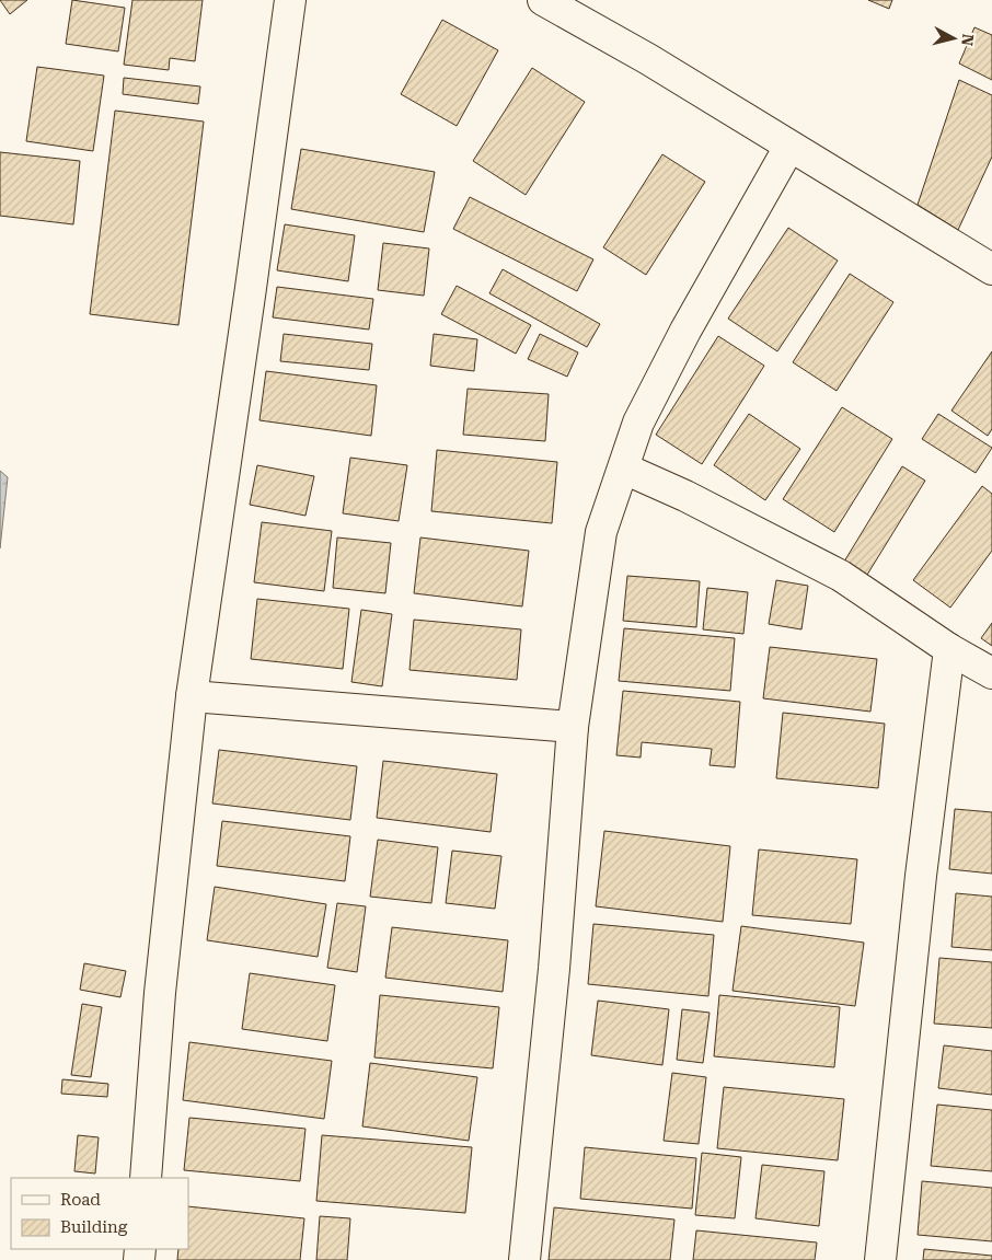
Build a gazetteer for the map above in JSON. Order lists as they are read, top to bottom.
{
  "legend": ["Road", "Building"],
  "north": "right"
}
